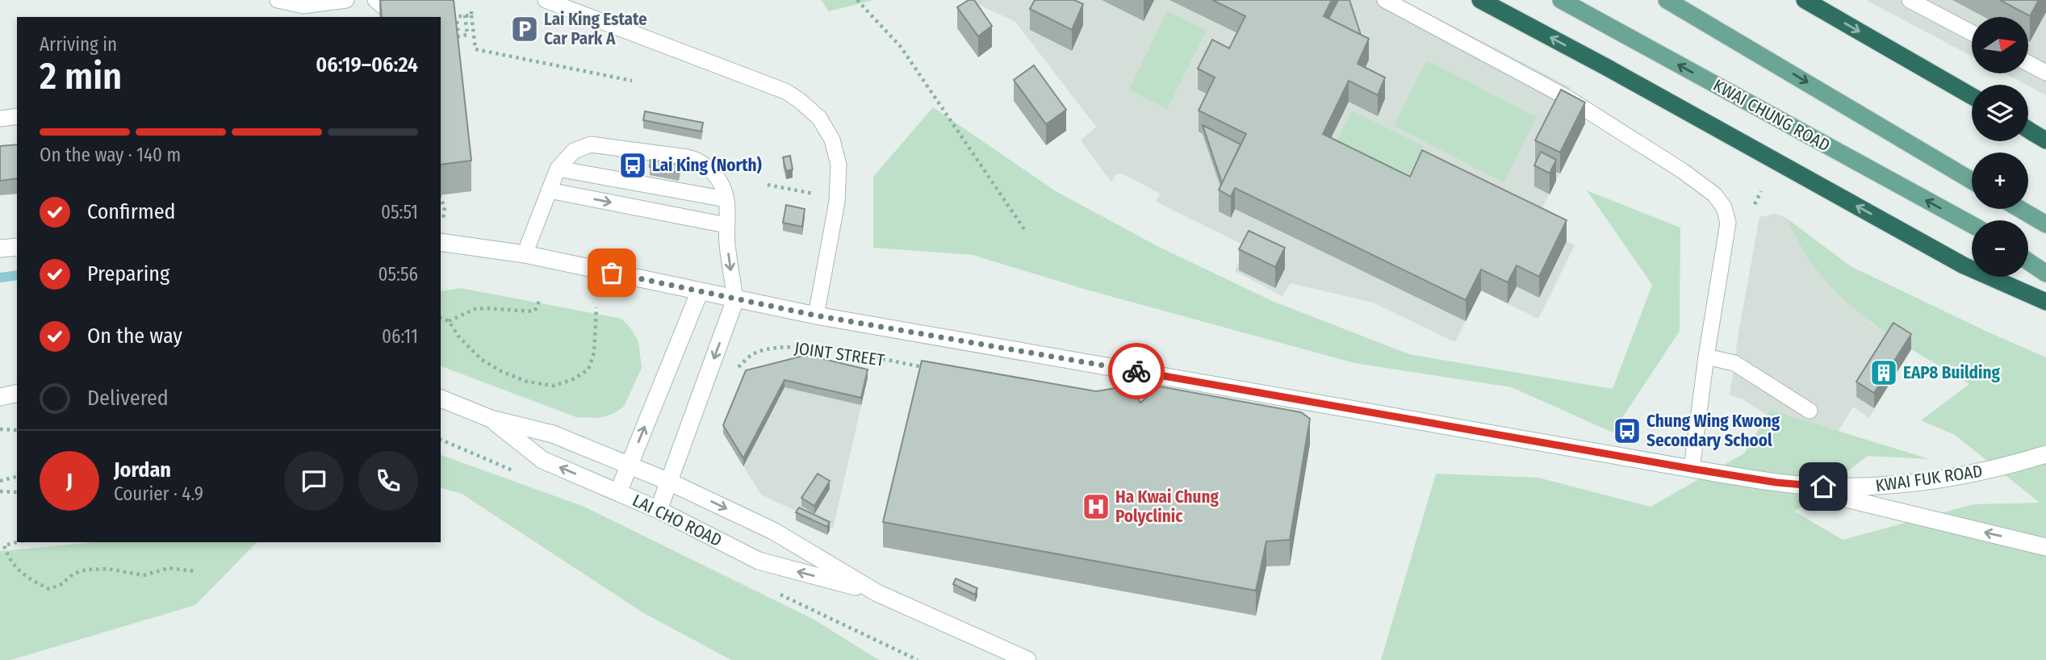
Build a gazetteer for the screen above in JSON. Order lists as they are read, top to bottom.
{
  "streets": {
    "main road": ["KWAI CHUNG ROAD", "KWAI FUK ROAD", "LAI CHO ROAD"],
    "path": ["JOINT STREET"]
  },
  "places": {
    "parking": ["Lai King Estate Car Park A"],
    "bus stop": ["Lai King (North)", "Chung Wing Kwong Secondary School"],
    "building": ["EAP8 Building"],
    "hospital": ["Ha Kwai Chung Polyclinic"]
  },
  "north": "right",
  "page": {
    "map_buttons": ["+", "−"],
    "heading": ["2 min", "Arriving in", "06:19–06:24"],
    "panel": ["Jordan", "Courier · 4.9"],
    "bar": "On the way · 140 m",
    "list": [
      ["Confirmed", "05:51"],
      ["Preparing", "05:56"],
      ["On the way", "06:11"],
      "Delivered"
    ],
    "round": "J"
  }
}
